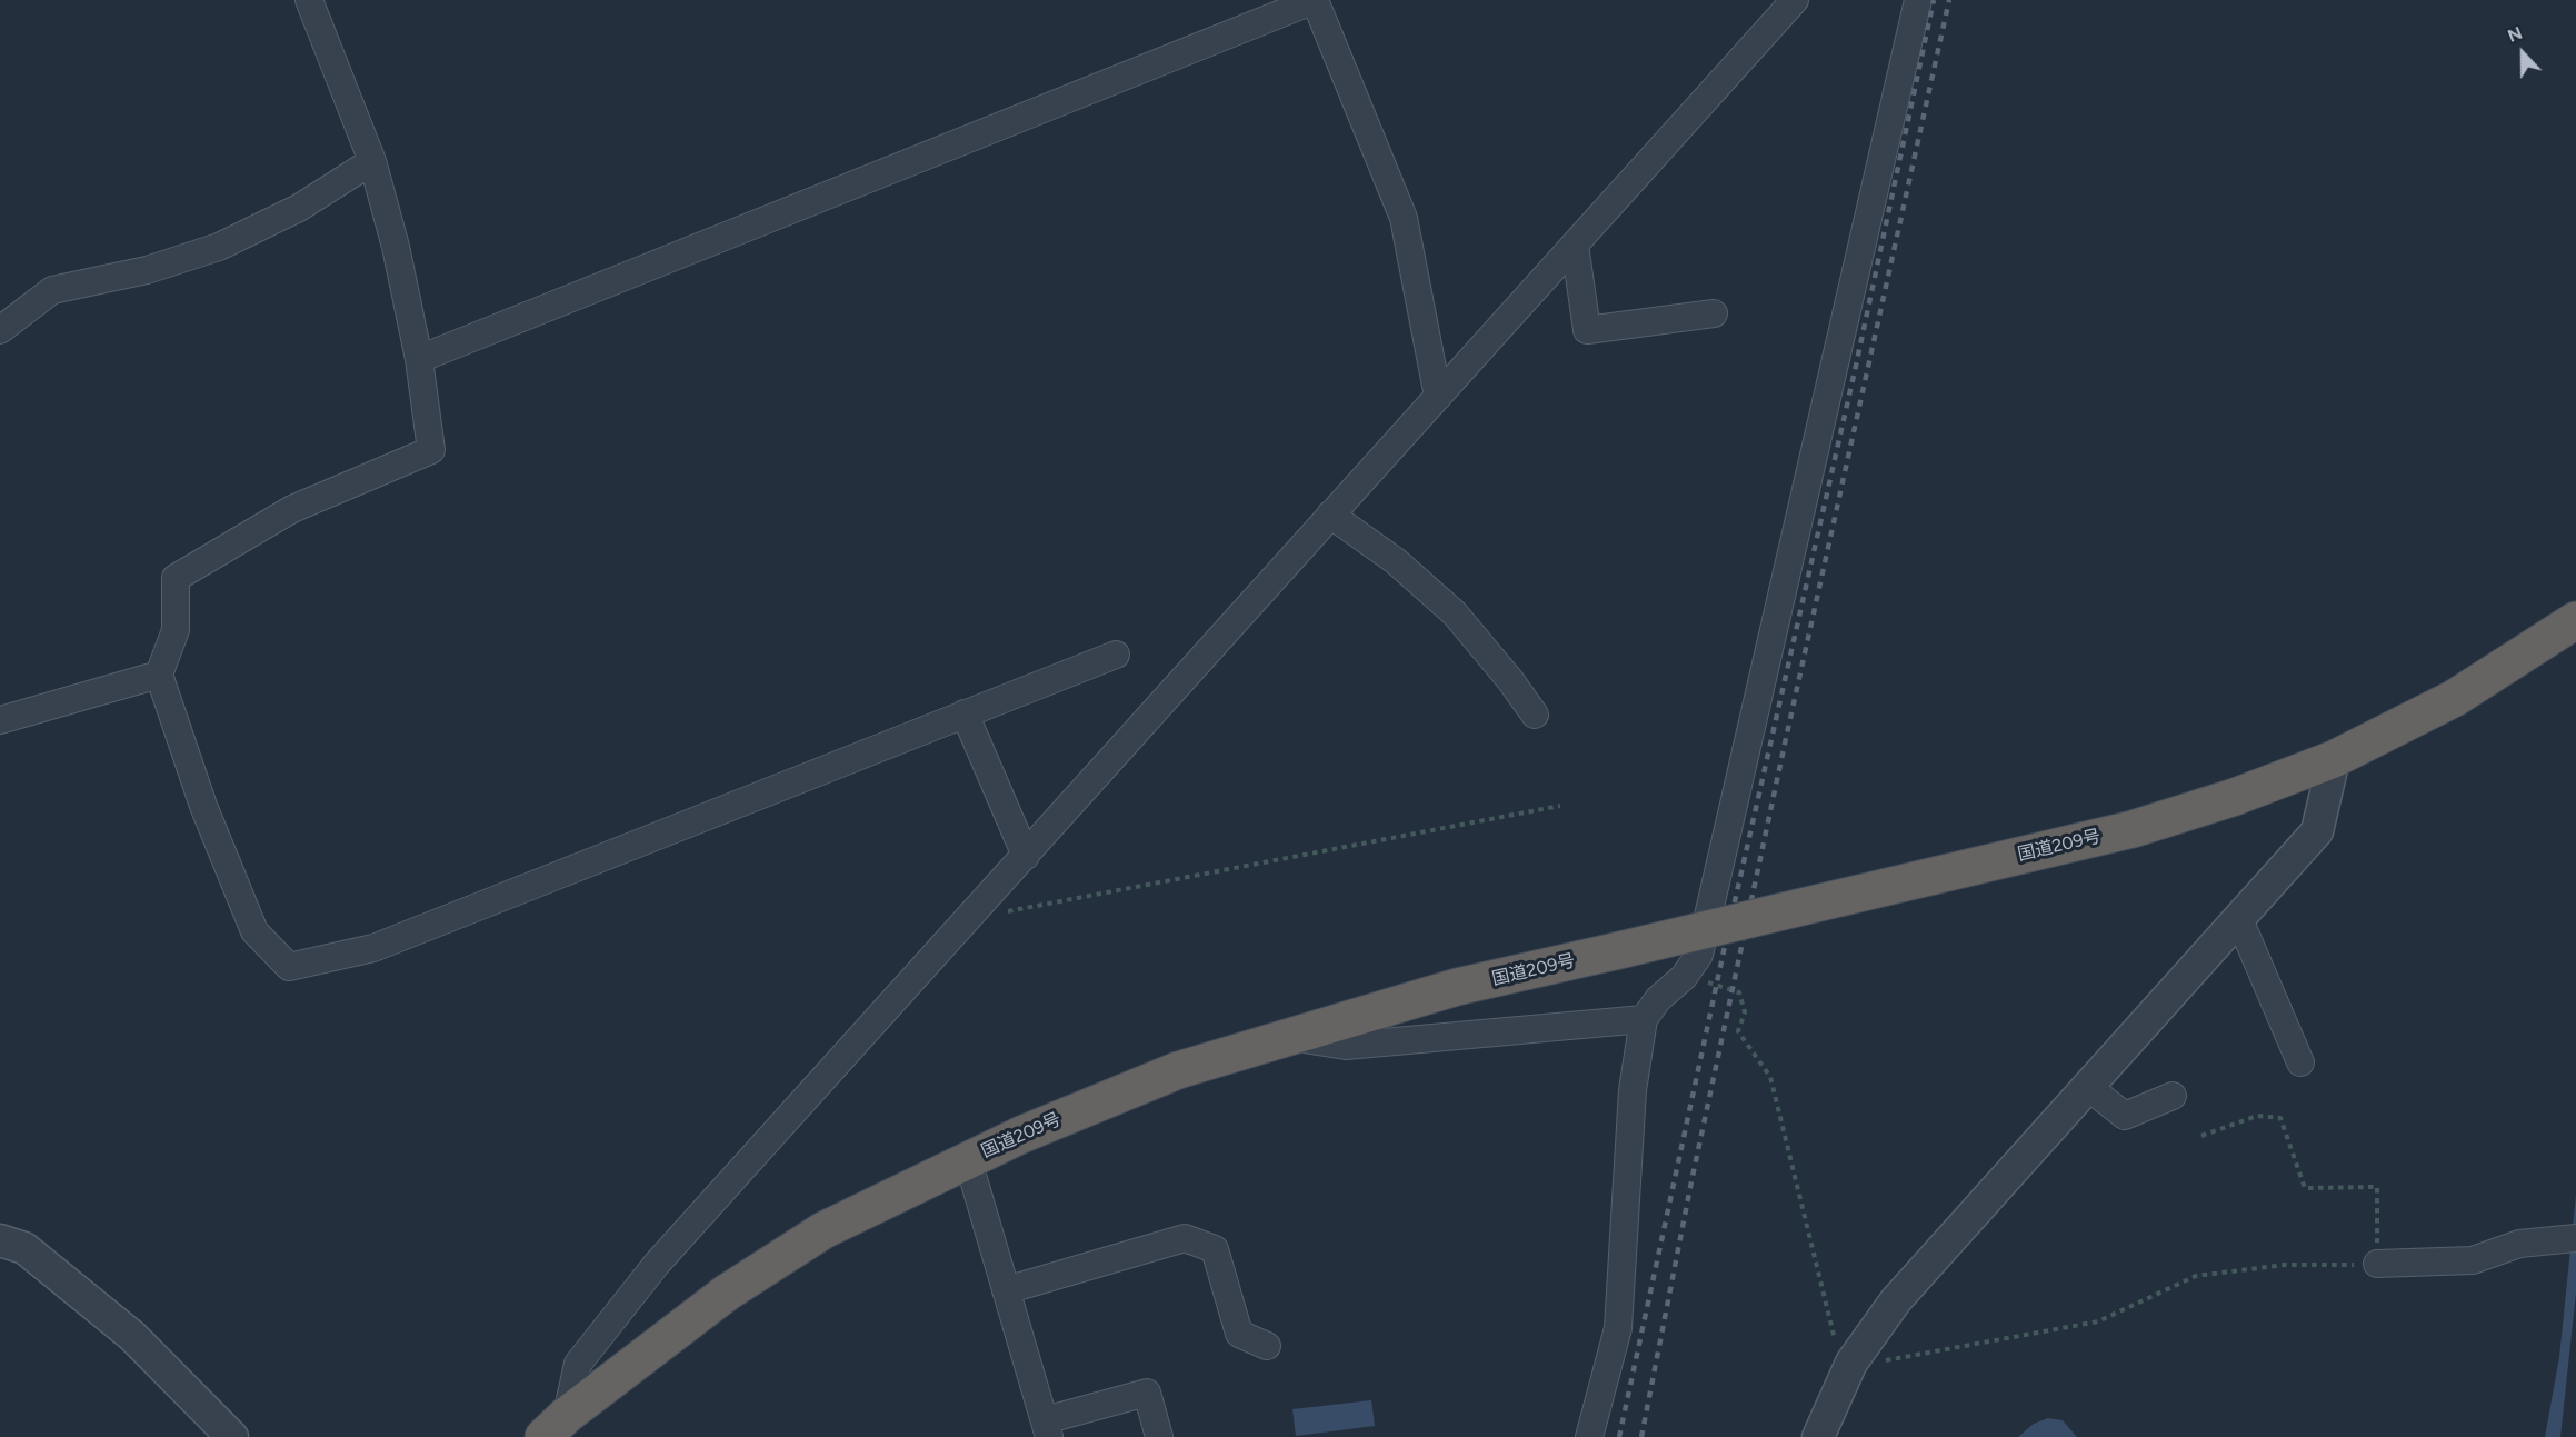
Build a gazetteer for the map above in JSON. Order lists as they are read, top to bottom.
{
  "streets": {
    "highway": ["国道209号"]
  },
  "north": "top"
}
